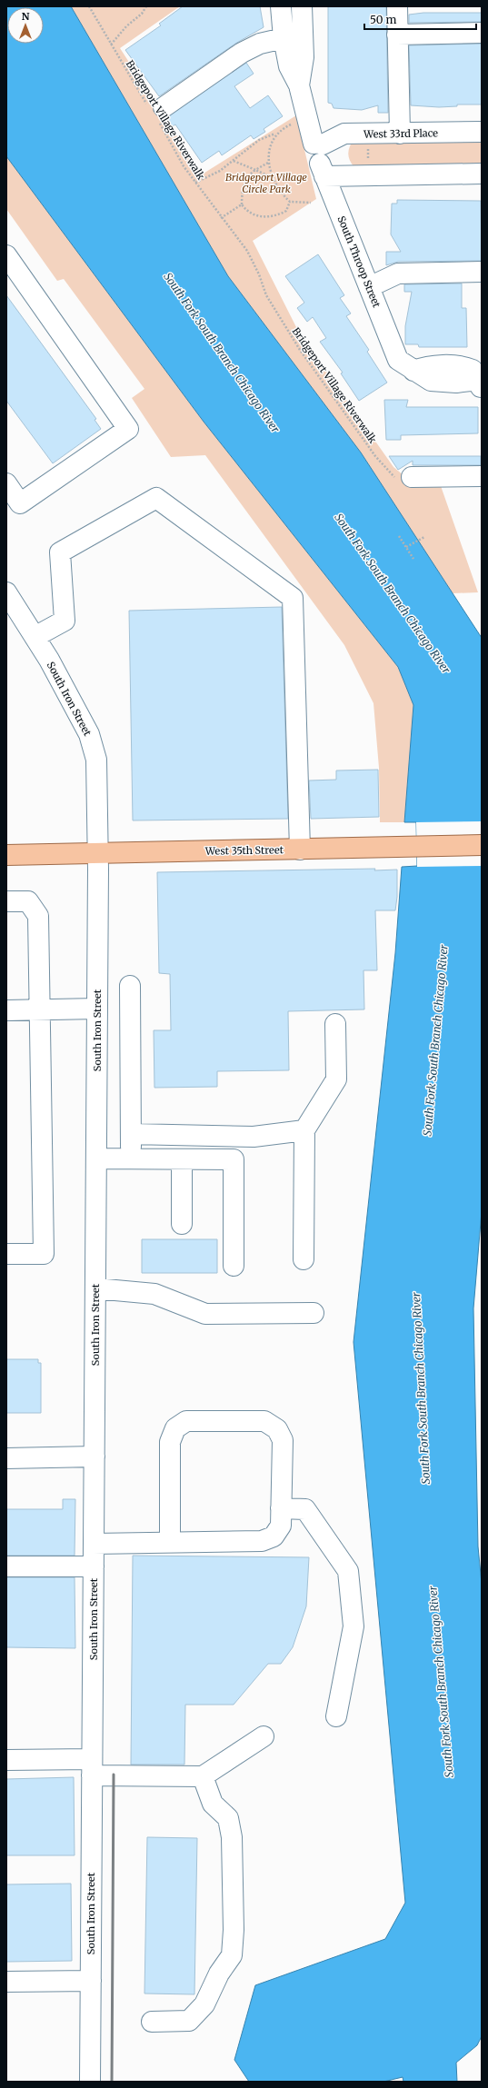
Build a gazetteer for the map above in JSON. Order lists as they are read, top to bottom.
{
  "streets": {
    "main road": ["West 35th Street"],
    "street": ["West 33rd Place", "South Throop Street", "South Iron Street"],
    "path": ["Bridgeport Village Riverwalk"]
  },
  "crossings": [
    ["South Iron Street", "West 35th Street"]
  ],
  "water": ["South Fork South Branch Chicago River"],
  "parks": ["Bridgeport Village Circle Park"],
  "scale_bar": "50 m",
  "north": "top"
}
